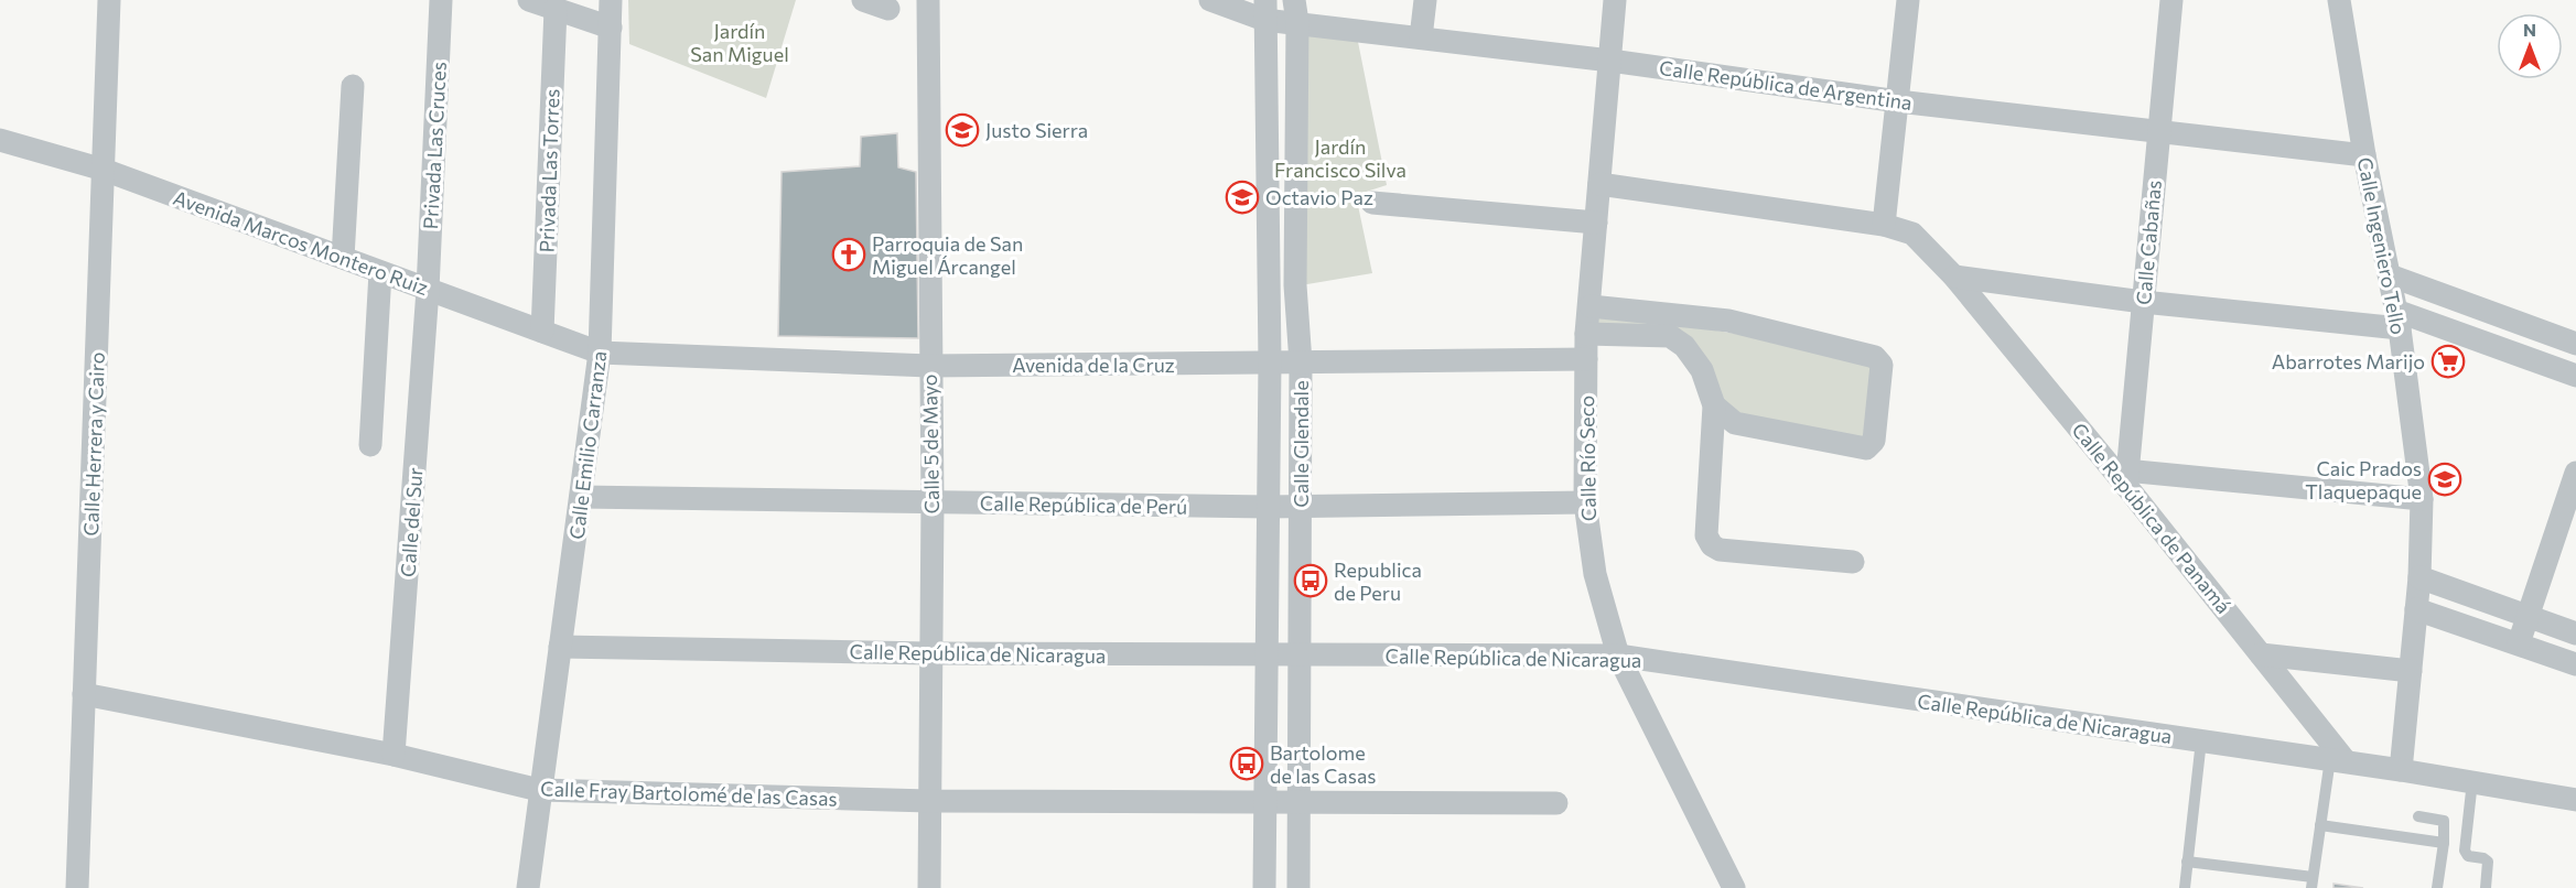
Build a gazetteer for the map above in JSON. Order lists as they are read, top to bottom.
{
  "streets": {
    "street": [
      "Calle República de Argentina",
      "Privada Las Cruces",
      "Privada Las Torres",
      "Avenida Marcos Montero Ruiz",
      "Calle Cabañas",
      "Calle Ingeniero Tello",
      "Avenida de la Cruz",
      "Calle Herrera y Cairo",
      "Calle 5 de Mayo",
      "Calle Glendale",
      "Calle Emilio Carranza",
      "Calle Río Seco",
      "Calle República de Perú",
      "Calle República de Panamá",
      "Calle del Sur",
      "Calle República de Nicaragua",
      "Calle Fray Bartolomé de las Casas"
    ]
  },
  "crossings": [
    ["Calle República de Argentina", "Calle Cabañas"],
    ["Calle República de Argentina", "Calle Ingeniero Tello"],
    ["Calle República de Argentina", "Calle Glendale"],
    ["Calle República de Argentina", "Calle Río Seco"],
    ["Privada Las Cruces", "Avenida Marcos Montero Ruiz"],
    ["Privada Las Cruces", "Calle del Sur"],
    ["Privada Las Torres", "Avenida Marcos Montero Ruiz"],
    ["Avenida Marcos Montero Ruiz", "Avenida de la Cruz"],
    ["Avenida Marcos Montero Ruiz", "Calle Herrera y Cairo"],
    ["Avenida Marcos Montero Ruiz", "Calle Emilio Carranza"],
    ["Avenida Marcos Montero Ruiz", "Calle del Sur"],
    ["Calle Cabañas", "Calle República de Panamá"],
    ["Calle Ingeniero Tello", "Calle República de Nicaragua"],
    ["Avenida de la Cruz", "Calle 5 de Mayo"],
    ["Avenida de la Cruz", "Calle Glendale"],
    ["Avenida de la Cruz", "Calle Emilio Carranza"],
    ["Avenida de la Cruz", "Calle Río Seco"],
    ["Calle Herrera y Cairo", "Calle Fray Bartolomé de las Casas"],
    ["Calle 5 de Mayo", "Calle República de Perú"],
    ["Calle 5 de Mayo", "Calle República de Nicaragua"],
    ["Calle 5 de Mayo", "Calle Fray Bartolomé de las Casas"],
    ["Calle Glendale", "Calle República de Perú"],
    ["Calle Glendale", "Calle República de Nicaragua"],
    ["Calle Glendale", "Calle Fray Bartolomé de las Casas"],
    ["Calle Emilio Carranza", "Calle República de Perú"],
    ["Calle Emilio Carranza", "Calle República de Nicaragua"],
    ["Calle Emilio Carranza", "Calle Fray Bartolomé de las Casas"],
    ["Calle Río Seco", "Calle República de Perú"],
    ["Calle Río Seco", "Calle República de Panamá"],
    ["Calle Río Seco", "Calle República de Nicaragua"],
    ["Calle República de Panamá", "Calle República de Nicaragua"],
    ["Calle del Sur", "Calle Fray Bartolomé de las Casas"]
  ],
  "parks": ["Jardín San Miguel", "Jardín Francisco Silva"],
  "places": {
    "school or university": ["Justo Sierra", "Octavio Paz", "Caic Prados Tlaquepaque"],
    "church": ["Parroquia de San Miguel Árcangel"],
    "supermarket": ["Abarrotes Marijo"],
    "bus stop": ["Republica de Peru", "Bartolome de las Casas"]
  },
  "north": "top"
}
